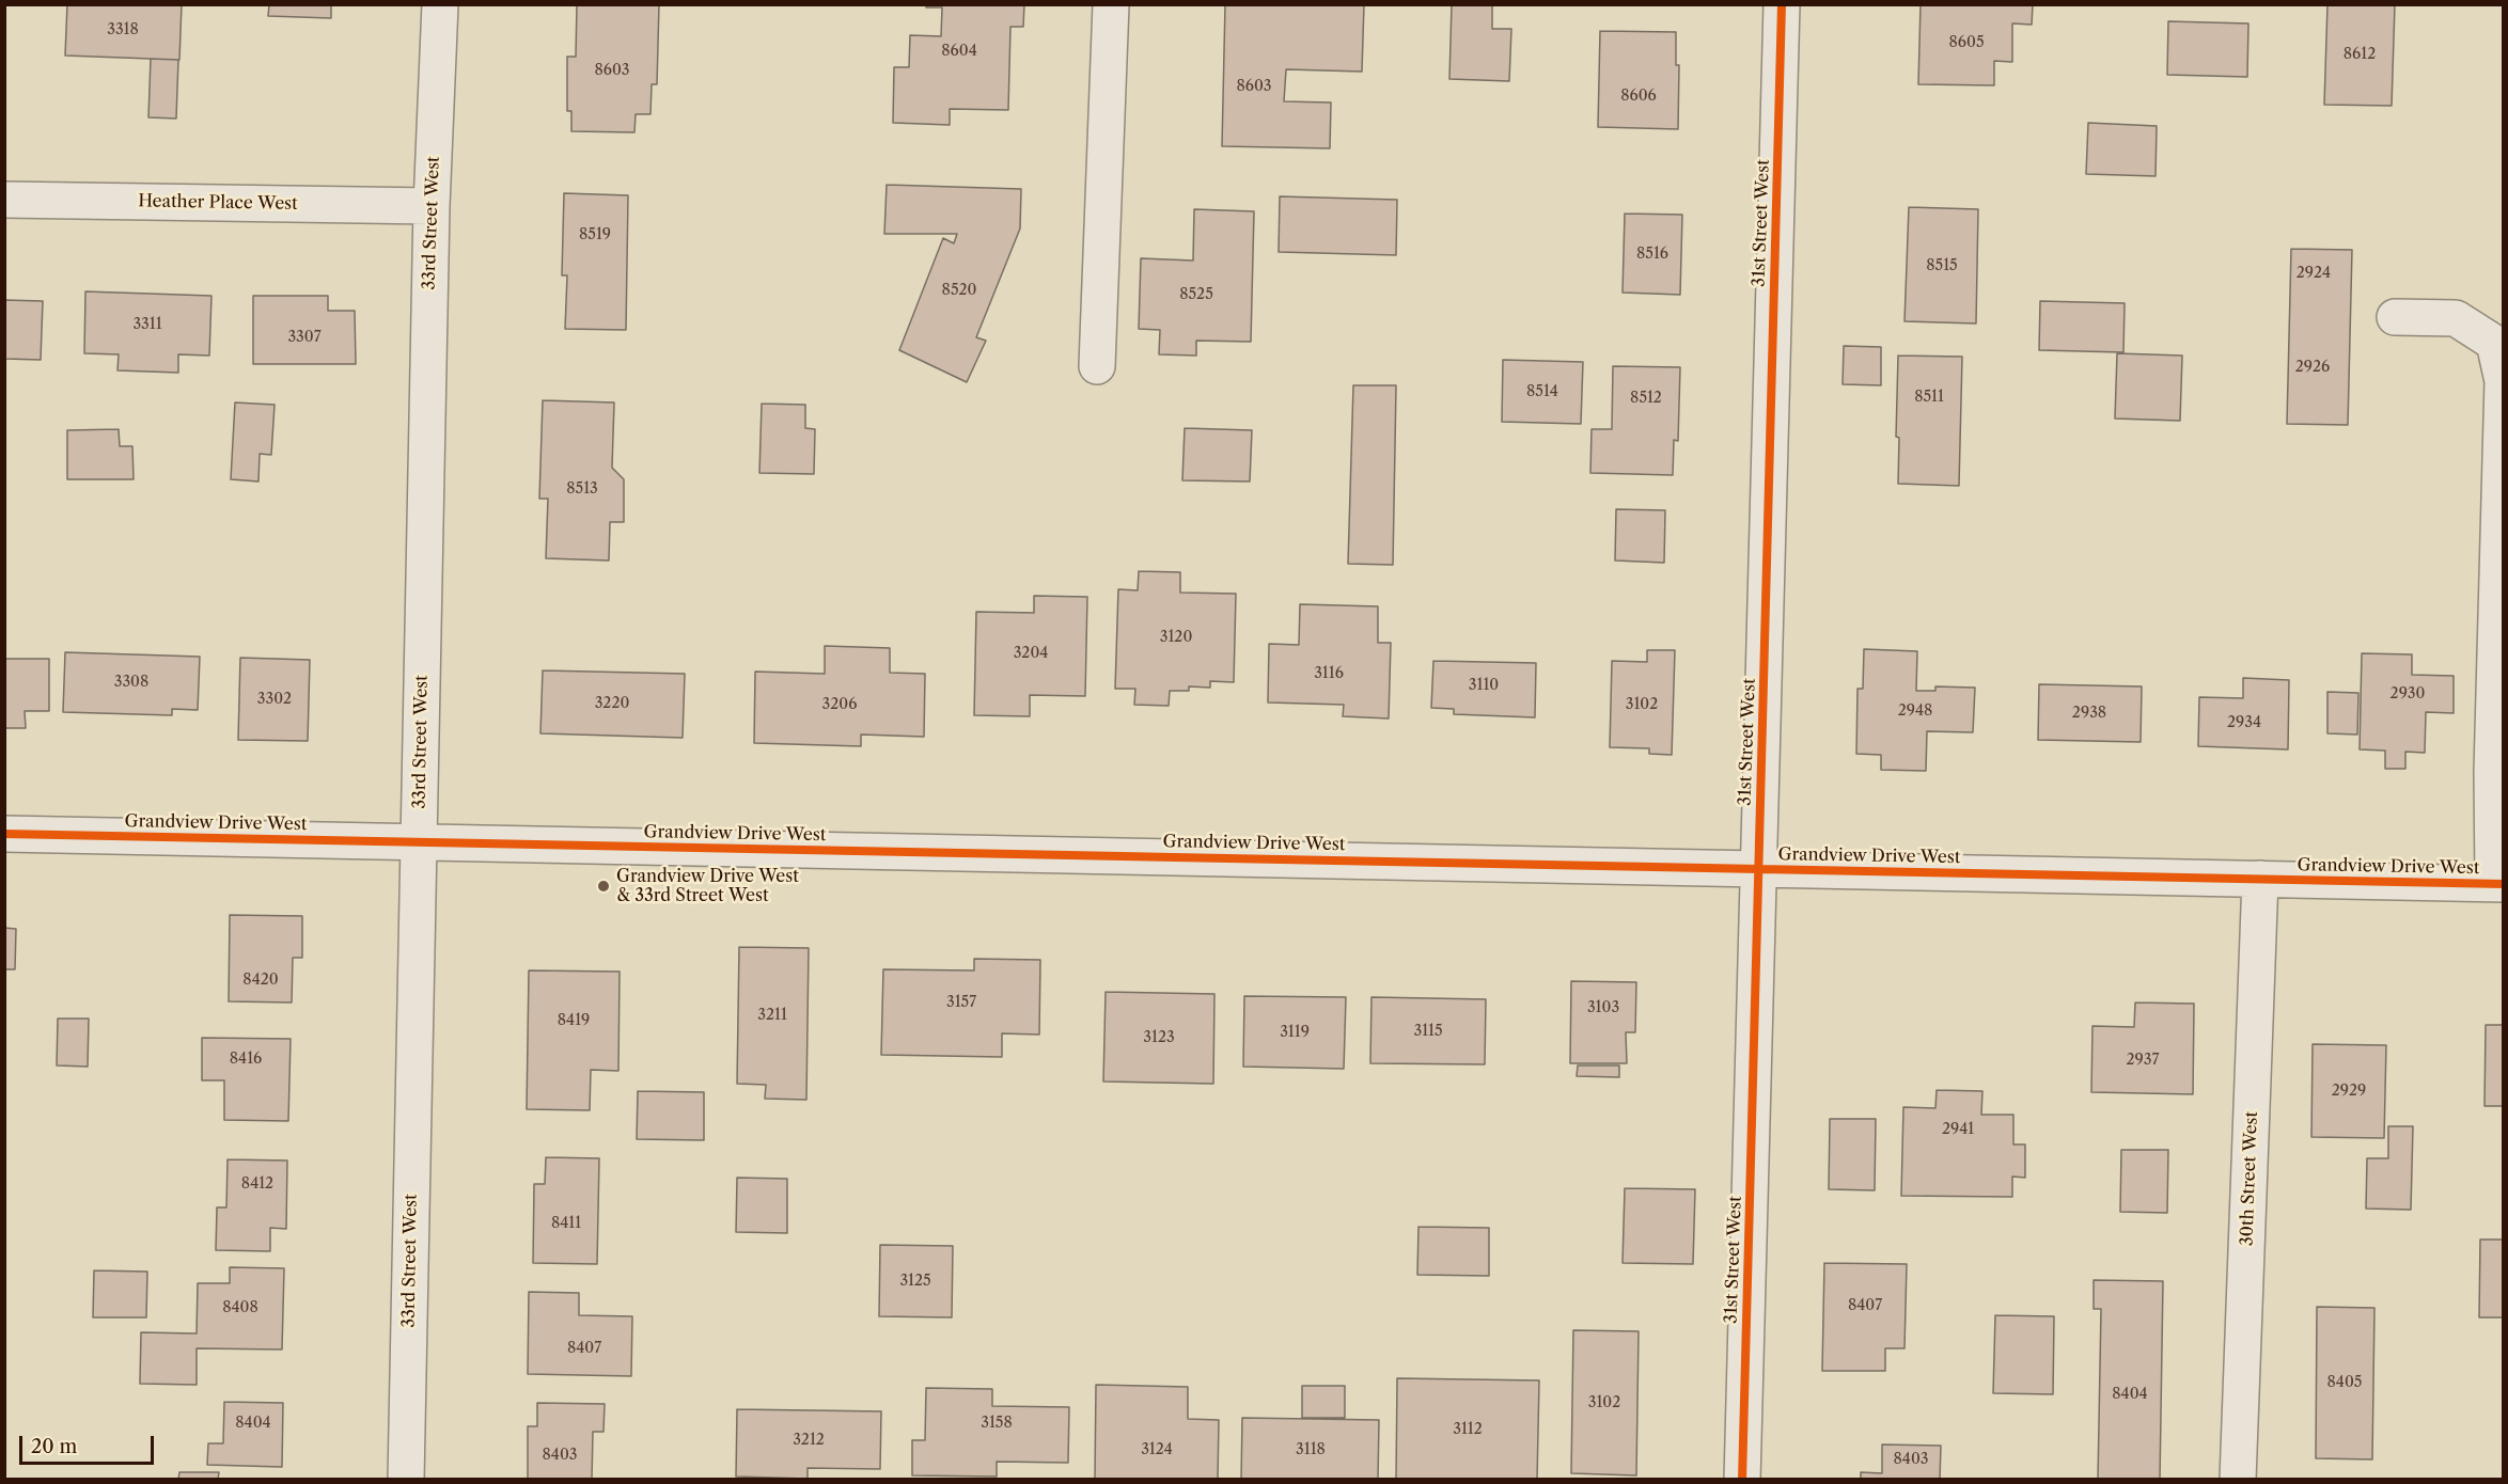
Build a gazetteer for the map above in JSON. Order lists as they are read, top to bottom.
{
  "streets": {
    "street": [
      "Heather Place West",
      "33rd Street West",
      "31st Street West",
      "Grandview Drive West",
      "30th Street West"
    ]
  },
  "crossings": [
    ["Heather Place West", "33rd Street West"],
    ["33rd Street West", "Grandview Drive West"],
    ["31st Street West", "Grandview Drive West"],
    ["Grandview Drive West", "30th Street West"]
  ],
  "places": ["Grandview Drive West & 33rd Street West"],
  "house_numbers": [
    "3318",
    "8605",
    "8604",
    "8612",
    "8603",
    "8603",
    "8606",
    "8519",
    "8516",
    "8515",
    "2924",
    "8520",
    "8525",
    "3311",
    "3307",
    "2926",
    "8514",
    "8511",
    "8512",
    "8513",
    "3120",
    "3204",
    "3116",
    "3308",
    "3110",
    "2930",
    "3302",
    "3220",
    "3206",
    "3102",
    "2948",
    "2938",
    "2934",
    "8420",
    "3157",
    "3103",
    "3211",
    "8419",
    "3115",
    "3119",
    "3123",
    "8416",
    "2937",
    "2929",
    "2941",
    "8412",
    "8411",
    "3125",
    "8407",
    "8408",
    "8407",
    "8405",
    "8404",
    "3102",
    "8404",
    "3158",
    "3112",
    "3212",
    "3124",
    "3118",
    "8403",
    "8403"
  ],
  "scale_bar": "20 m"
}
